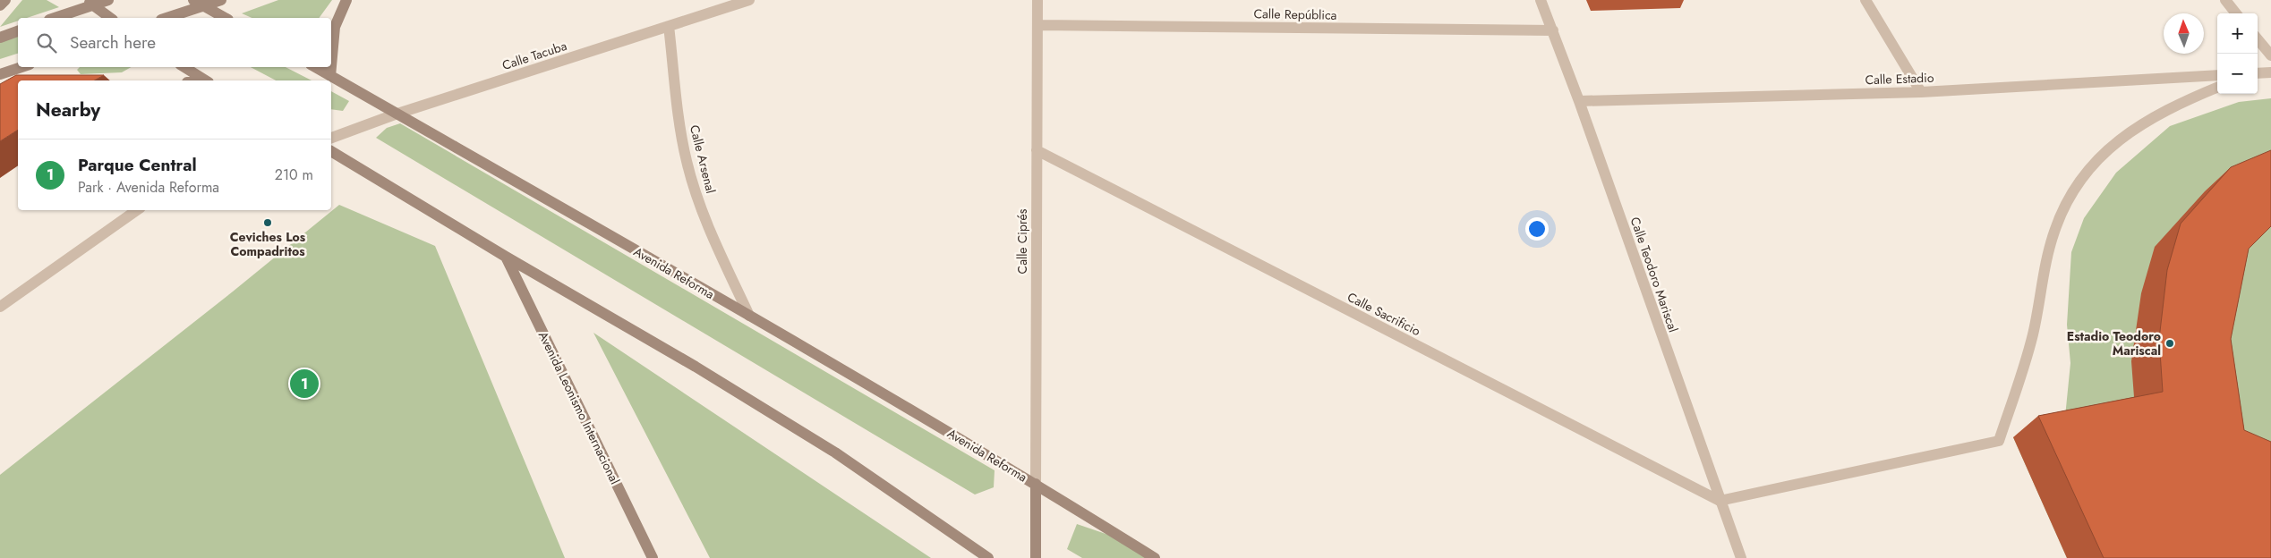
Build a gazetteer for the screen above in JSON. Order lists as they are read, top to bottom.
{
  "streets": {
    "street": [
      "Calle República",
      "Calle Tacuba",
      "Calle Estadio",
      "Calle Arsenal",
      "Calle Ciprés",
      "Avenida Reforma",
      "Calle Teodoro Mariscal",
      "Calle Sacrificio",
      "Avenida Leonismo Internacional"
    ]
  },
  "crossings": [
    ["Calle República", "Calle Ciprés"],
    ["Calle República", "Calle Teodoro Mariscal"],
    ["Calle Tacuba", "Calle Arsenal"],
    ["Calle Tacuba", "Avenida Reforma"],
    ["Calle Estadio", "Calle Teodoro Mariscal"],
    ["Calle Arsenal", "Avenida Reforma"],
    ["Calle Ciprés", "Avenida Reforma"],
    ["Calle Ciprés", "Calle Sacrificio"],
    ["Calle Teodoro Mariscal", "Calle Sacrificio"]
  ],
  "places": ["Ceviches Los Compadritos", "Estadio Teodoro Mariscal"],
  "north": "top",
  "page": {
    "map_buttons": ["+", "−"],
    "search": "Search here",
    "heading": "Nearby",
    "list": [
      {
        "mark": "1",
        "name": "Parque Central",
        "note": "Park · Avenida Reforma",
        "value": "210 m"
      }
    ],
    "pins": "1"
  }
}
